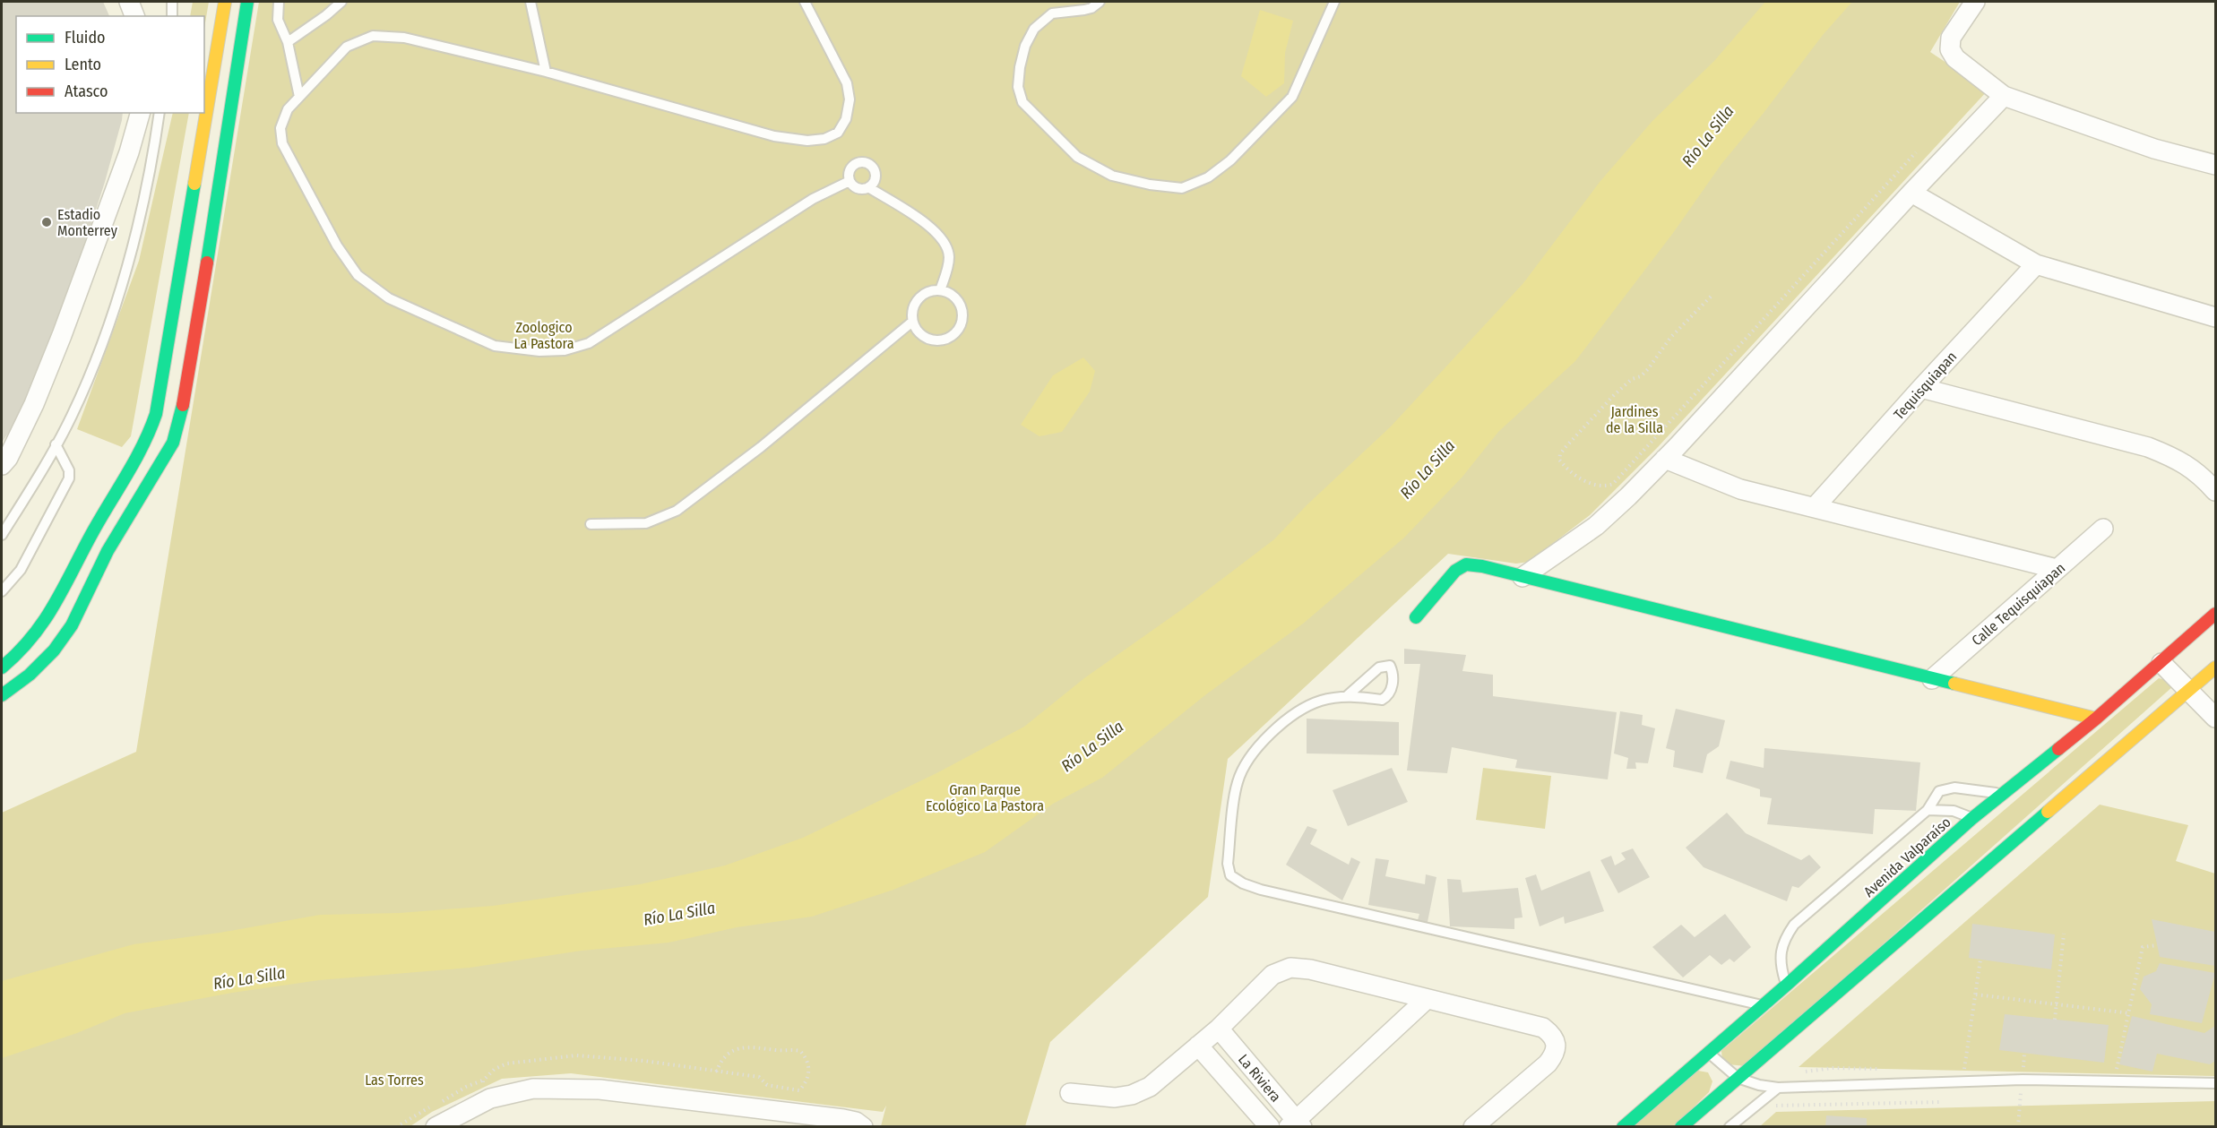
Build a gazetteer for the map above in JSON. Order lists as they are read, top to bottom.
{
  "streets": {
    "street": [
      "Tequisquiapan",
      "Calle Tequisquiapan",
      "Avenida Valparaíso",
      "La Riviera"
    ]
  },
  "water": ["Río La Silla"],
  "parks": [
    "Zoologico La Pastora",
    "Jardines de la Silla",
    "Gran Parque Ecológico La Pastora",
    "Las Torres"
  ],
  "places": ["Estadio Monterrey"],
  "legend": ["Fluido", "Lento", "Atasco"]
}
